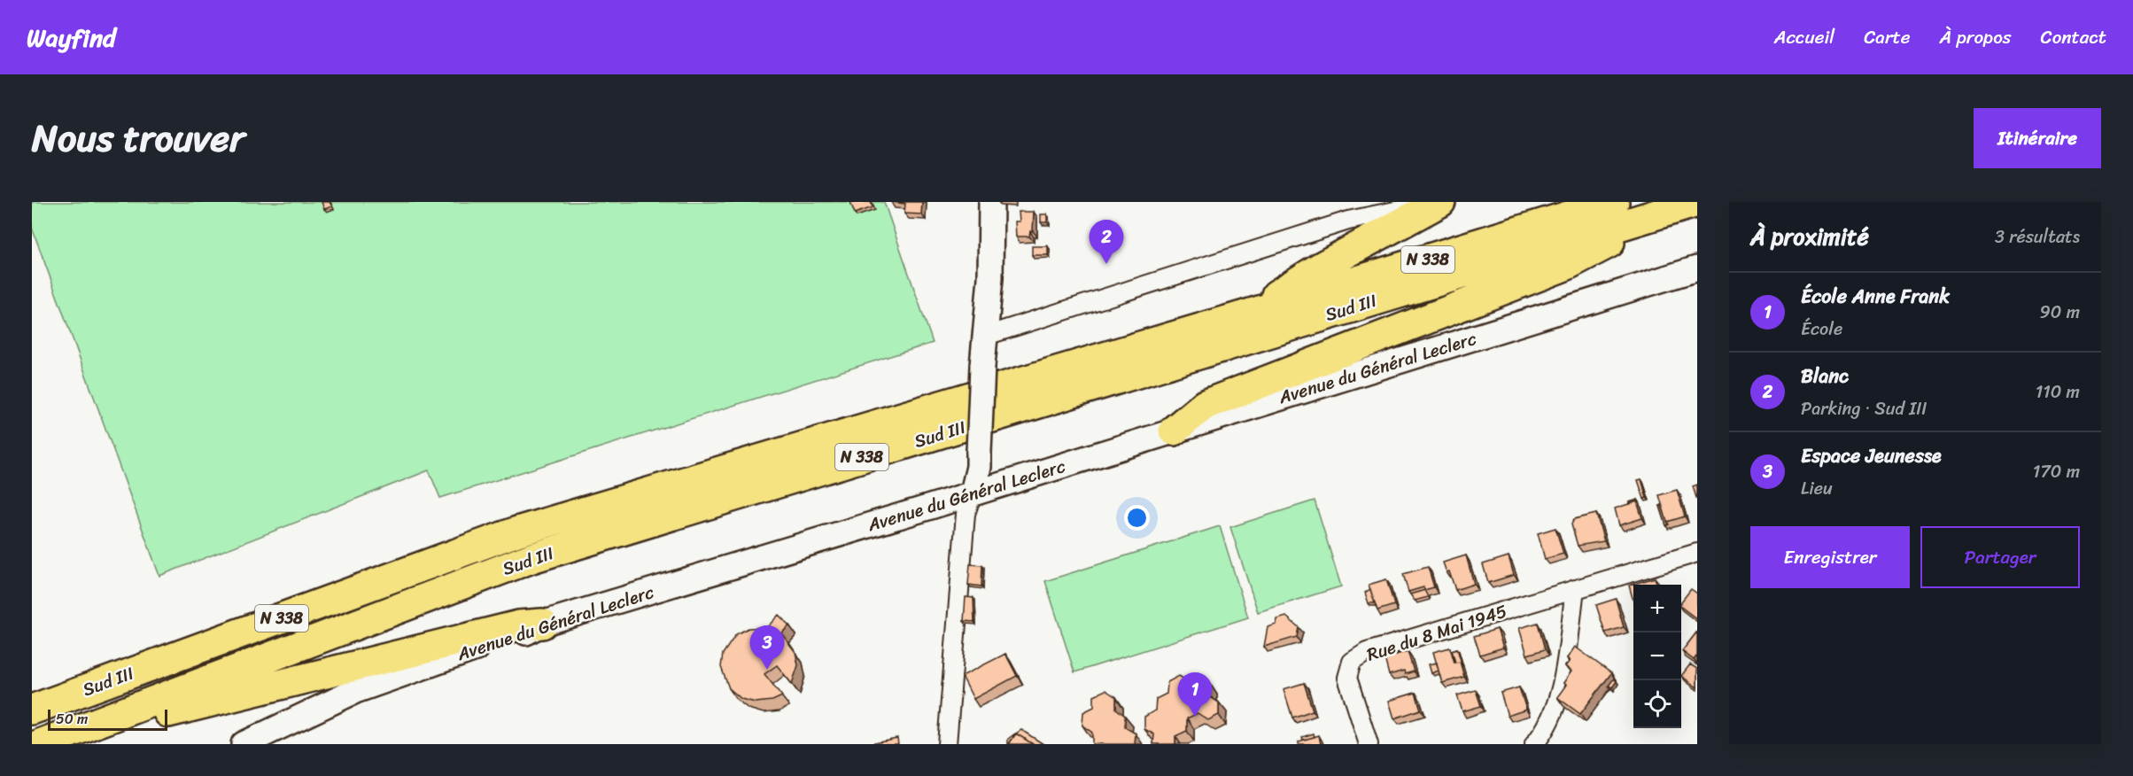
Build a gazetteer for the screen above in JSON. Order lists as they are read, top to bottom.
{
  "streets": {
    "highway": ["N 338", "Sud III"],
    "street": ["Avenue du Général Leclerc", "Rue du 8 Mai 1945"]
  },
  "scale_bar": "50 m",
  "page": {
    "header": "Wayfind",
    "nav": [
      "Accueil",
      "Carte",
      "À propos",
      "Contact"
    ],
    "title": "Nous trouver",
    "buttons": [
      "Itinéraire",
      ["Enregistrer", "Partager"]
    ],
    "heading": ["À proximité", "3 résultats"],
    "pins": ["2", "3", "1"],
    "list": [
      {
        "mark": "1",
        "name": "École Anne Frank",
        "note": "École",
        "value": "90 m"
      },
      {
        "mark": "2",
        "name": "Blanc",
        "note": "Parking · Sud III",
        "value": "110 m"
      },
      {
        "mark": "3",
        "name": "Espace Jeunesse",
        "note": "Lieu",
        "value": "170 m"
      }
    ],
    "map_buttons": ["+", "−"],
    "scale": "50 m"
  }
}
